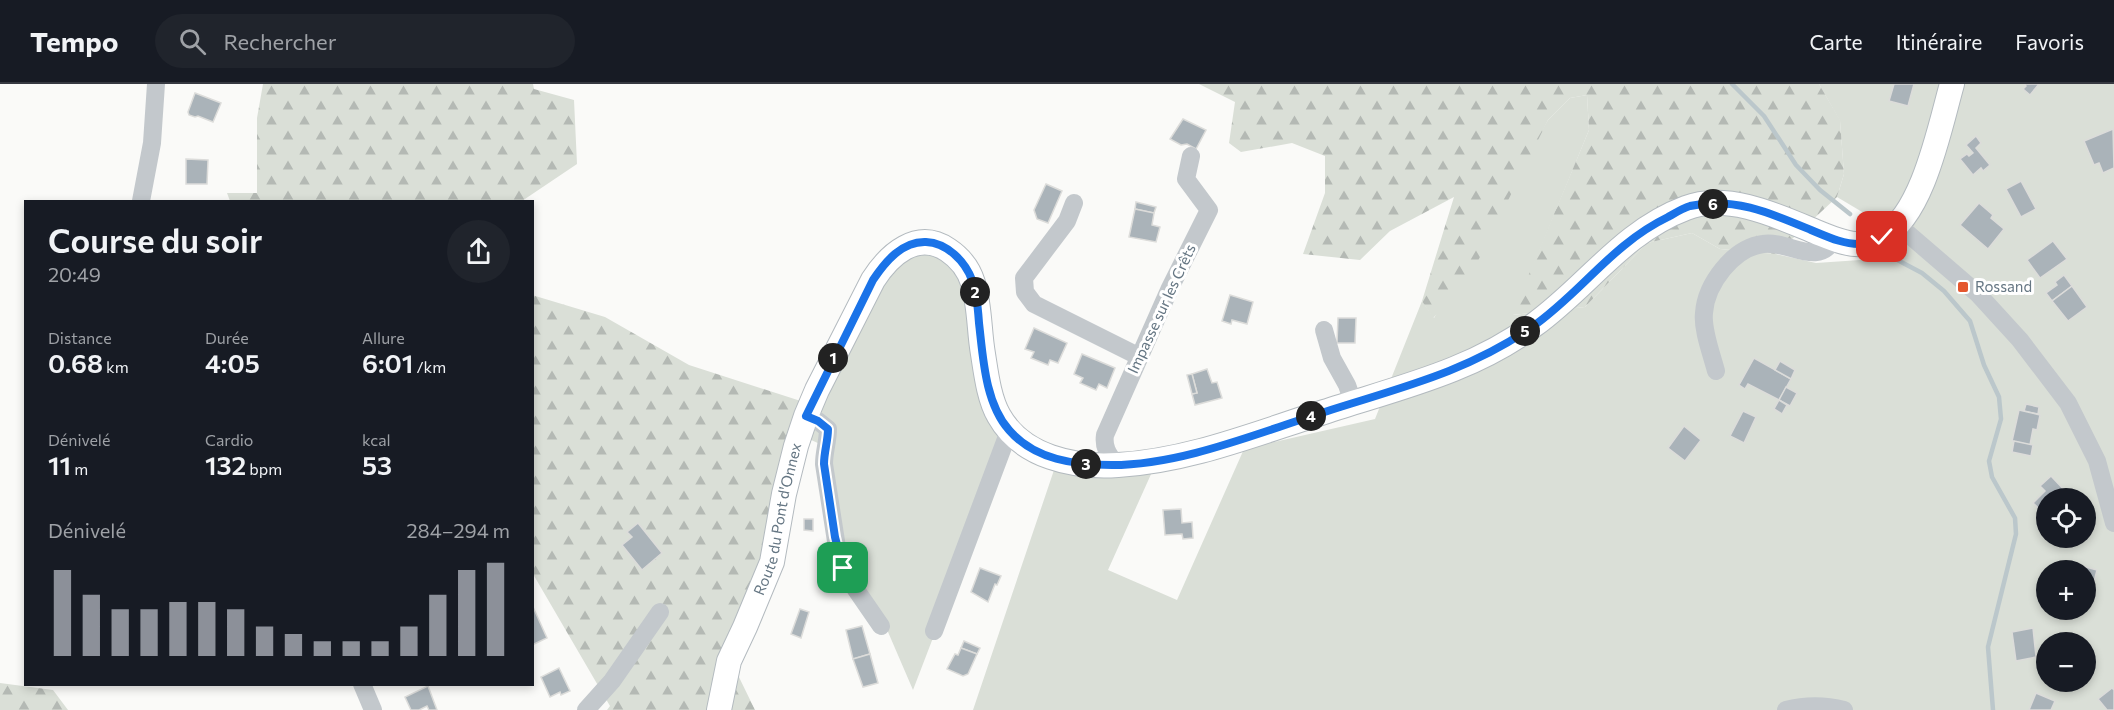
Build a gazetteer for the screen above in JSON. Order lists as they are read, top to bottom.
{
  "streets": {
    "street": ["Impasse sur les Crêts", "Route du Pont d'Onnex"]
  },
  "crossings": [
    ["Impasse sur les Crêts", "Route du Pont d'Onnex"]
  ],
  "places": {
    "transit": ["Rossand"]
  },
  "page": {
    "header": "Tempo",
    "search": "Rechercher",
    "nav": ["Carte", "Itinéraire", "Favoris"],
    "pins": [
      "6",
      "2",
      "5",
      "1",
      "4",
      "3"
    ],
    "heading": ["Course du soir", "20:49"],
    "stats": [
      ["Distance", "0.68 km"],
      ["Durée", "4:05"],
      ["Allure", "6:01 /km"],
      ["Dénivelé", "11 m"],
      ["Cardio", "132 bpm"],
      ["kcal", "53"]
    ],
    "map_buttons": ["+", "−"],
    "chart": ["Dénivelé", "284–294 m"]
  }
}
